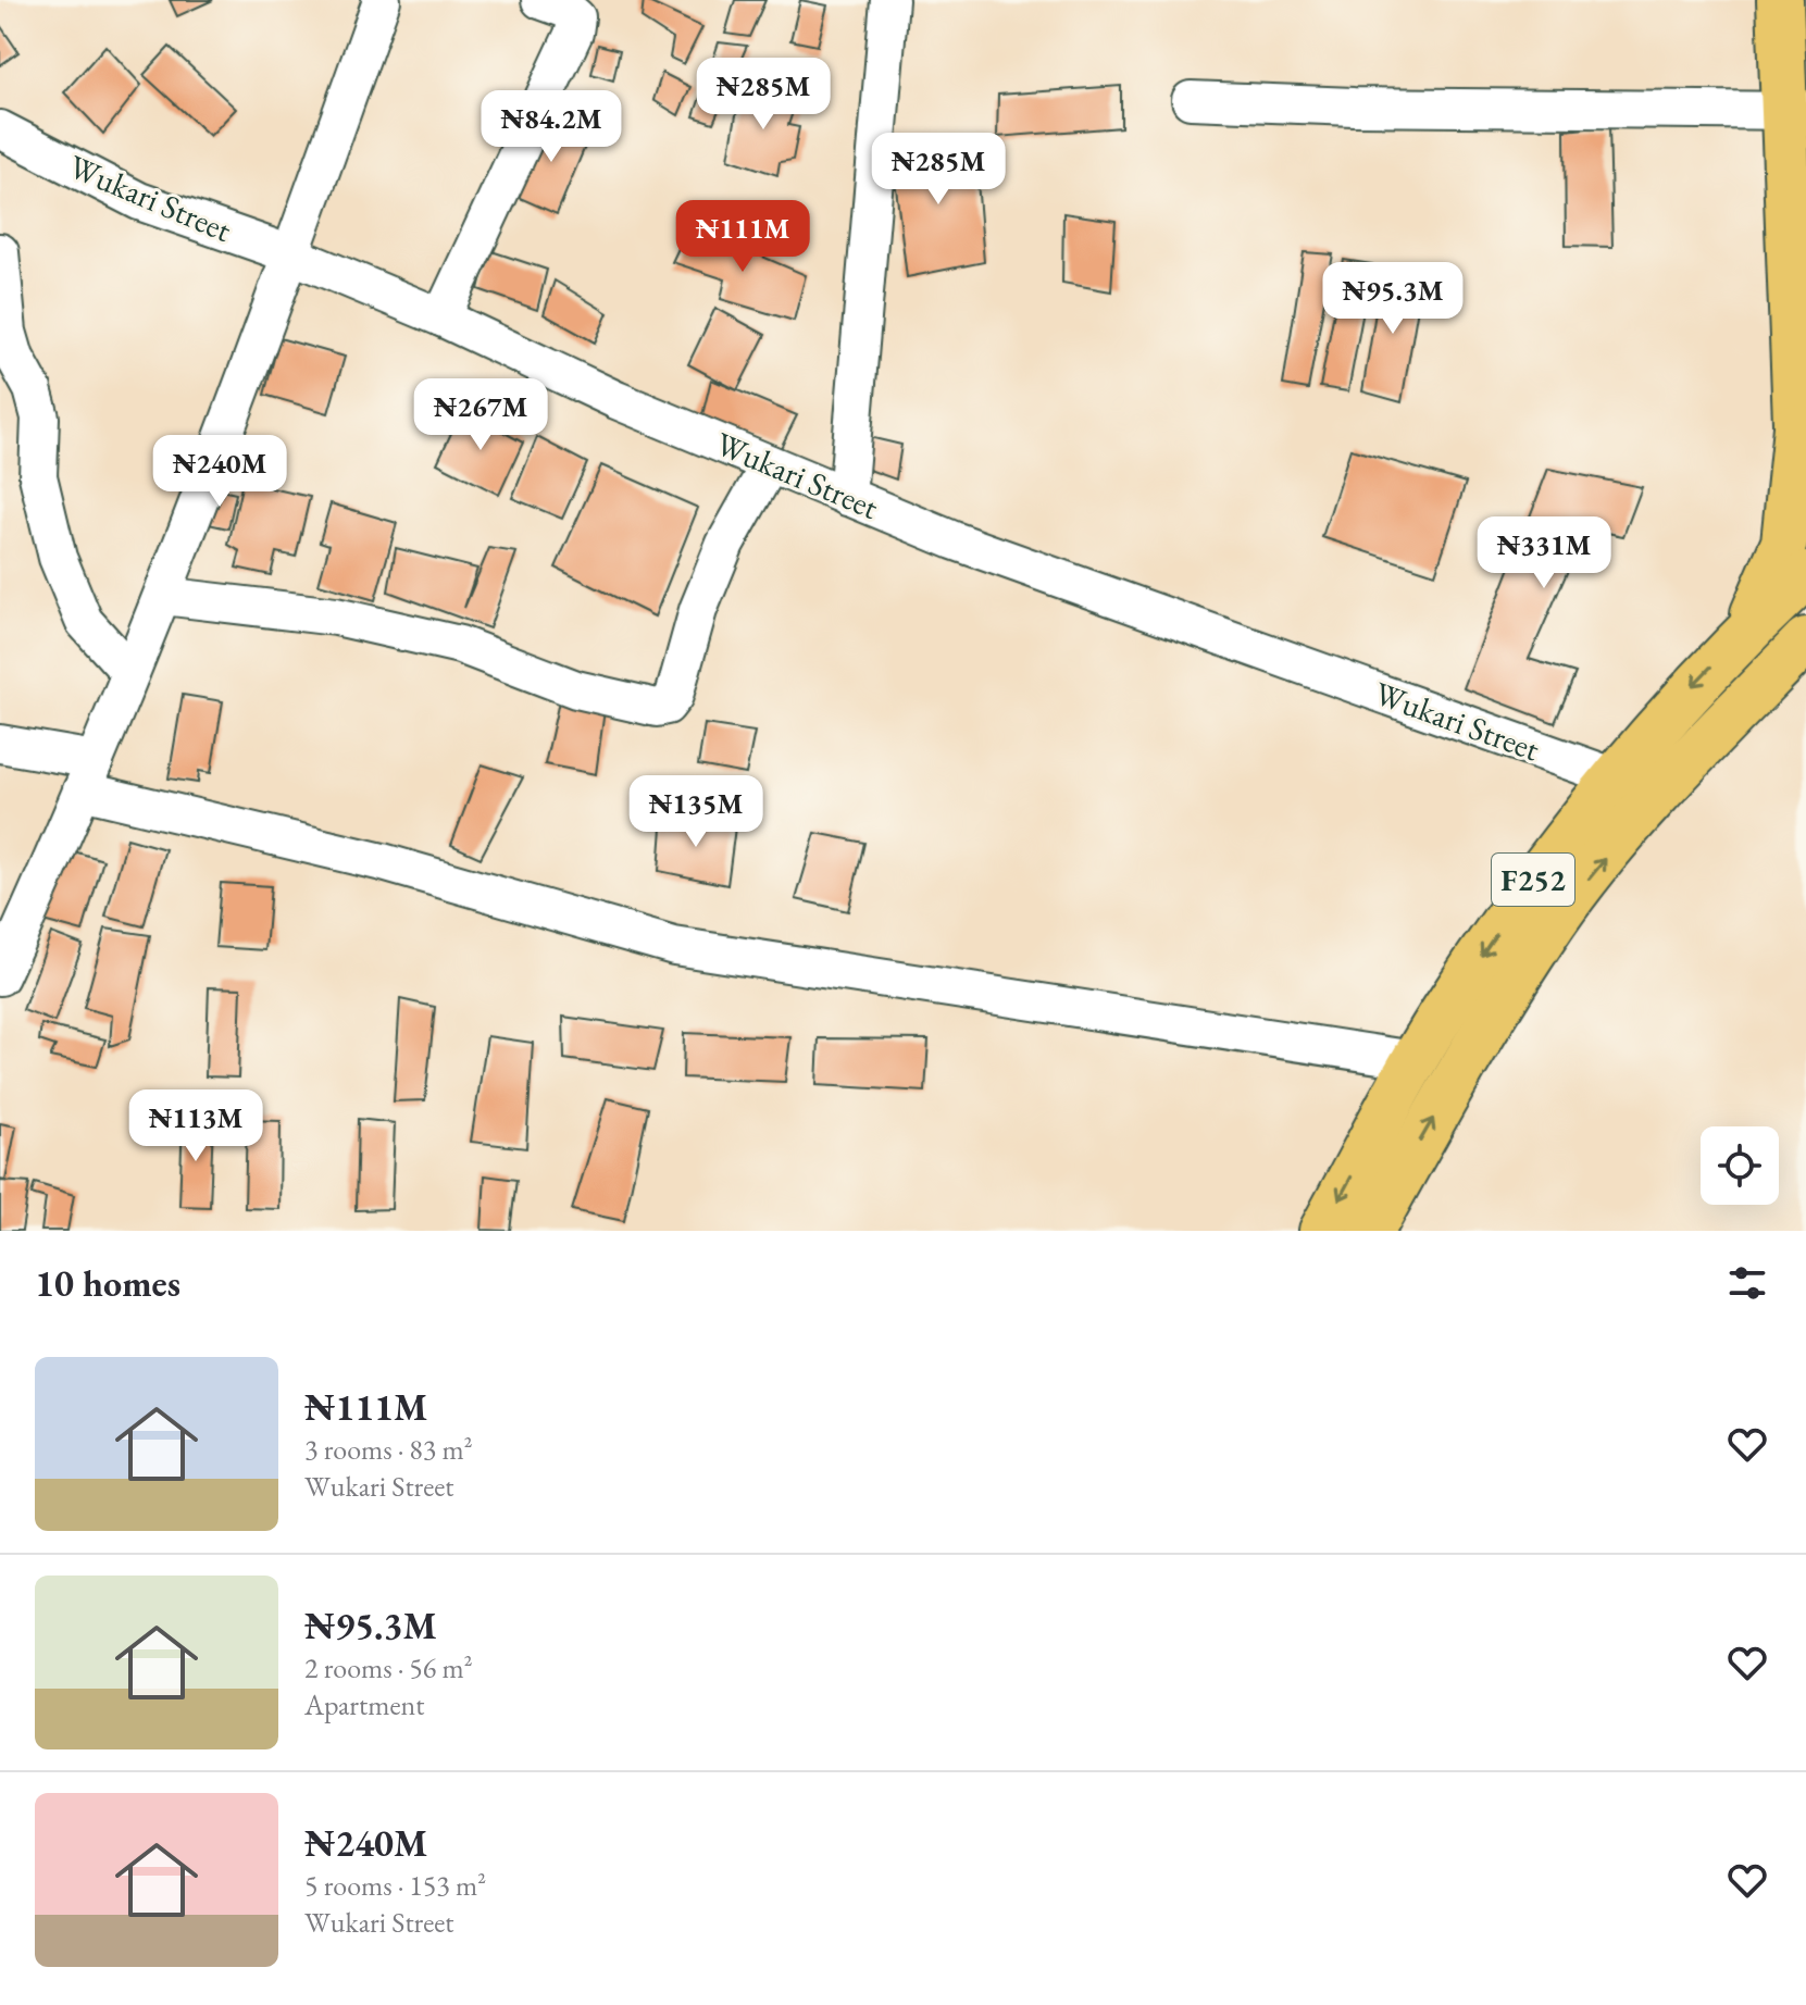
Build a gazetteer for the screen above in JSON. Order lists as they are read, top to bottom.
{
  "streets": {
    "main road": ["F252"],
    "street": ["Wukari Street"]
  },
  "crossings": [
    ["Wukari Street", "F252"]
  ],
  "page": {
    "price": [
      "₦285M",
      "₦84.2M",
      "₦285M",
      "₦111M",
      "₦95.3M",
      "₦267M",
      "₦240M",
      "₦331M",
      "₦135M",
      "₦113M"
    ],
    "heading": "10 homes",
    "list": [
      {
        "name": "₦111M",
        "note": "3 rooms · 83 m² · Wukari Street"
      },
      {
        "name": "₦95.3M",
        "note": "2 rooms · 56 m² · Apartment"
      },
      {
        "name": "₦240M",
        "note": "5 rooms · 153 m² · Wukari Street"
      }
    ]
  }
}
